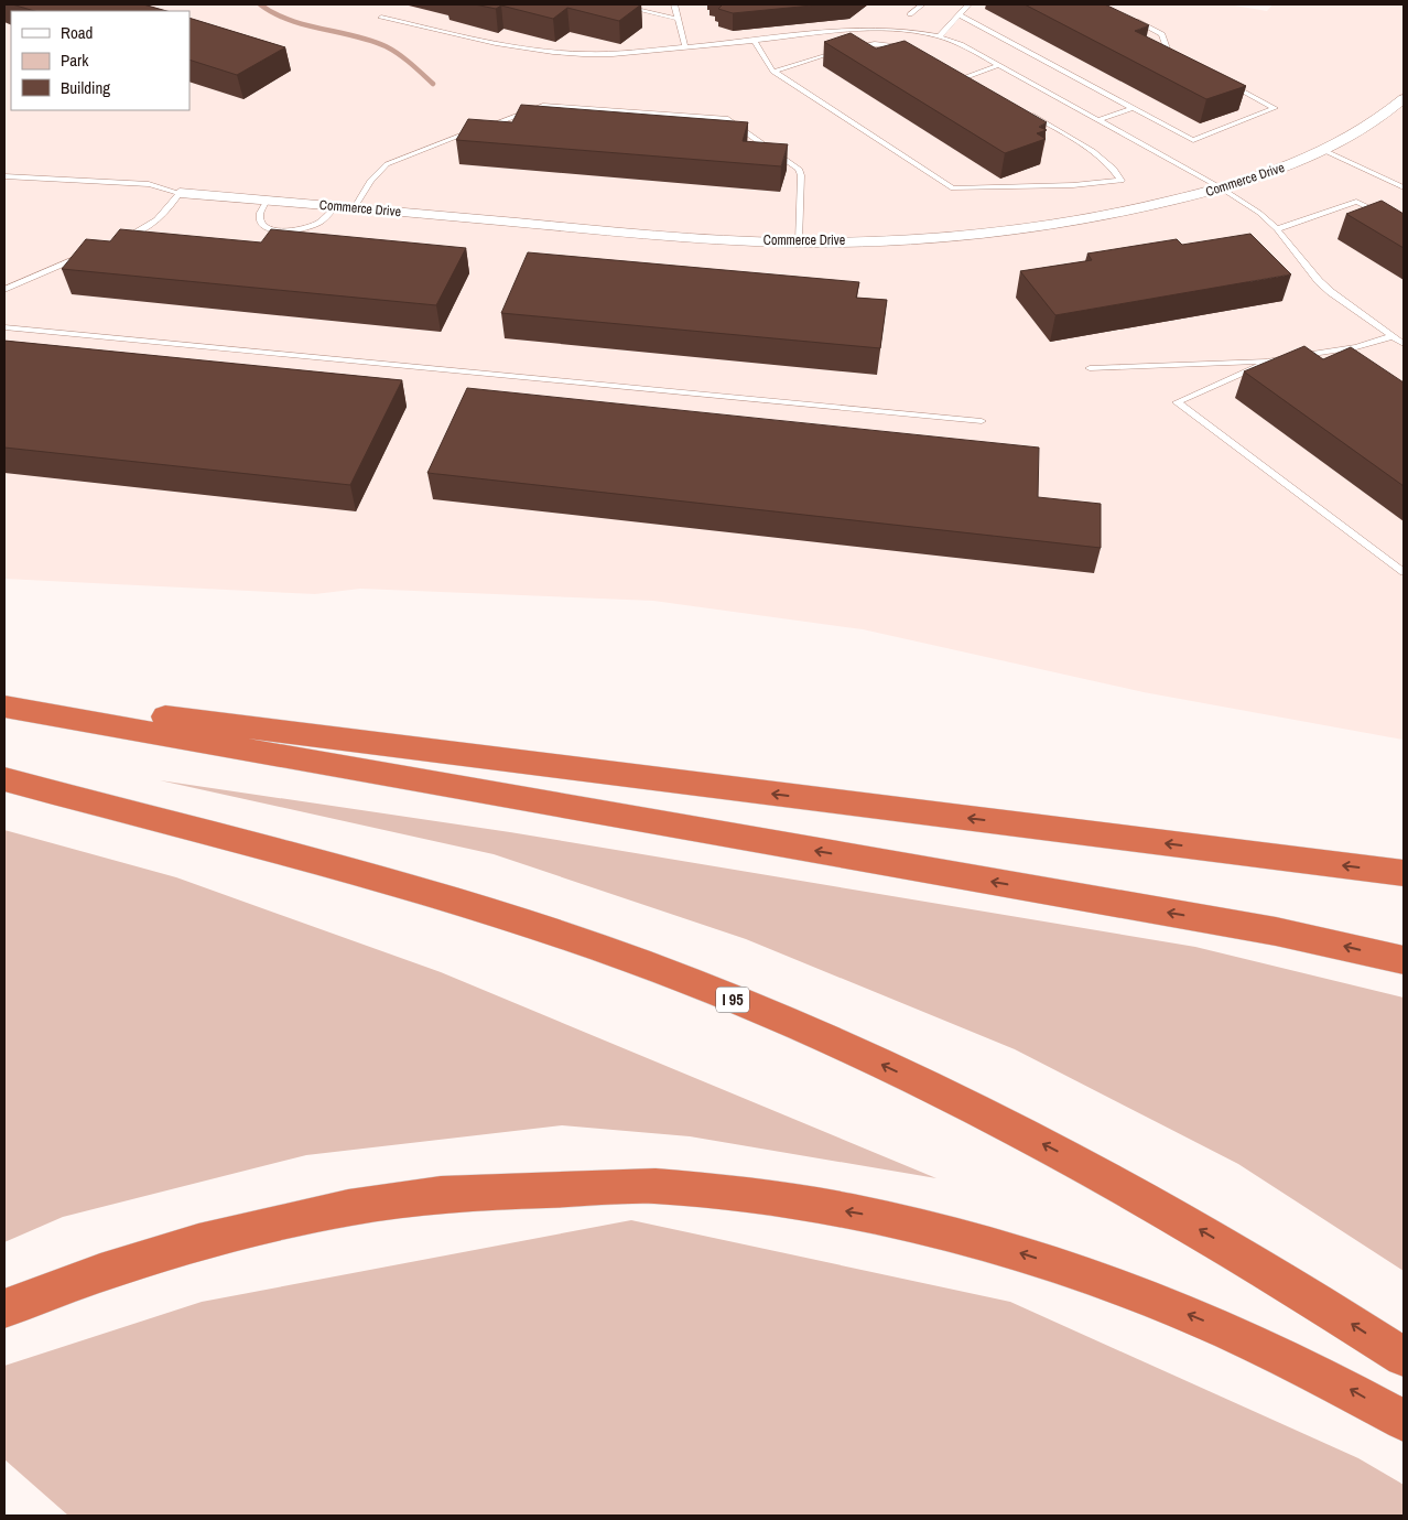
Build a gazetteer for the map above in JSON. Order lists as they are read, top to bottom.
{
  "streets": {
    "highway": ["I 95"],
    "street": ["Commerce Drive"]
  },
  "legend": ["Road", "Park", "Building"]
}
